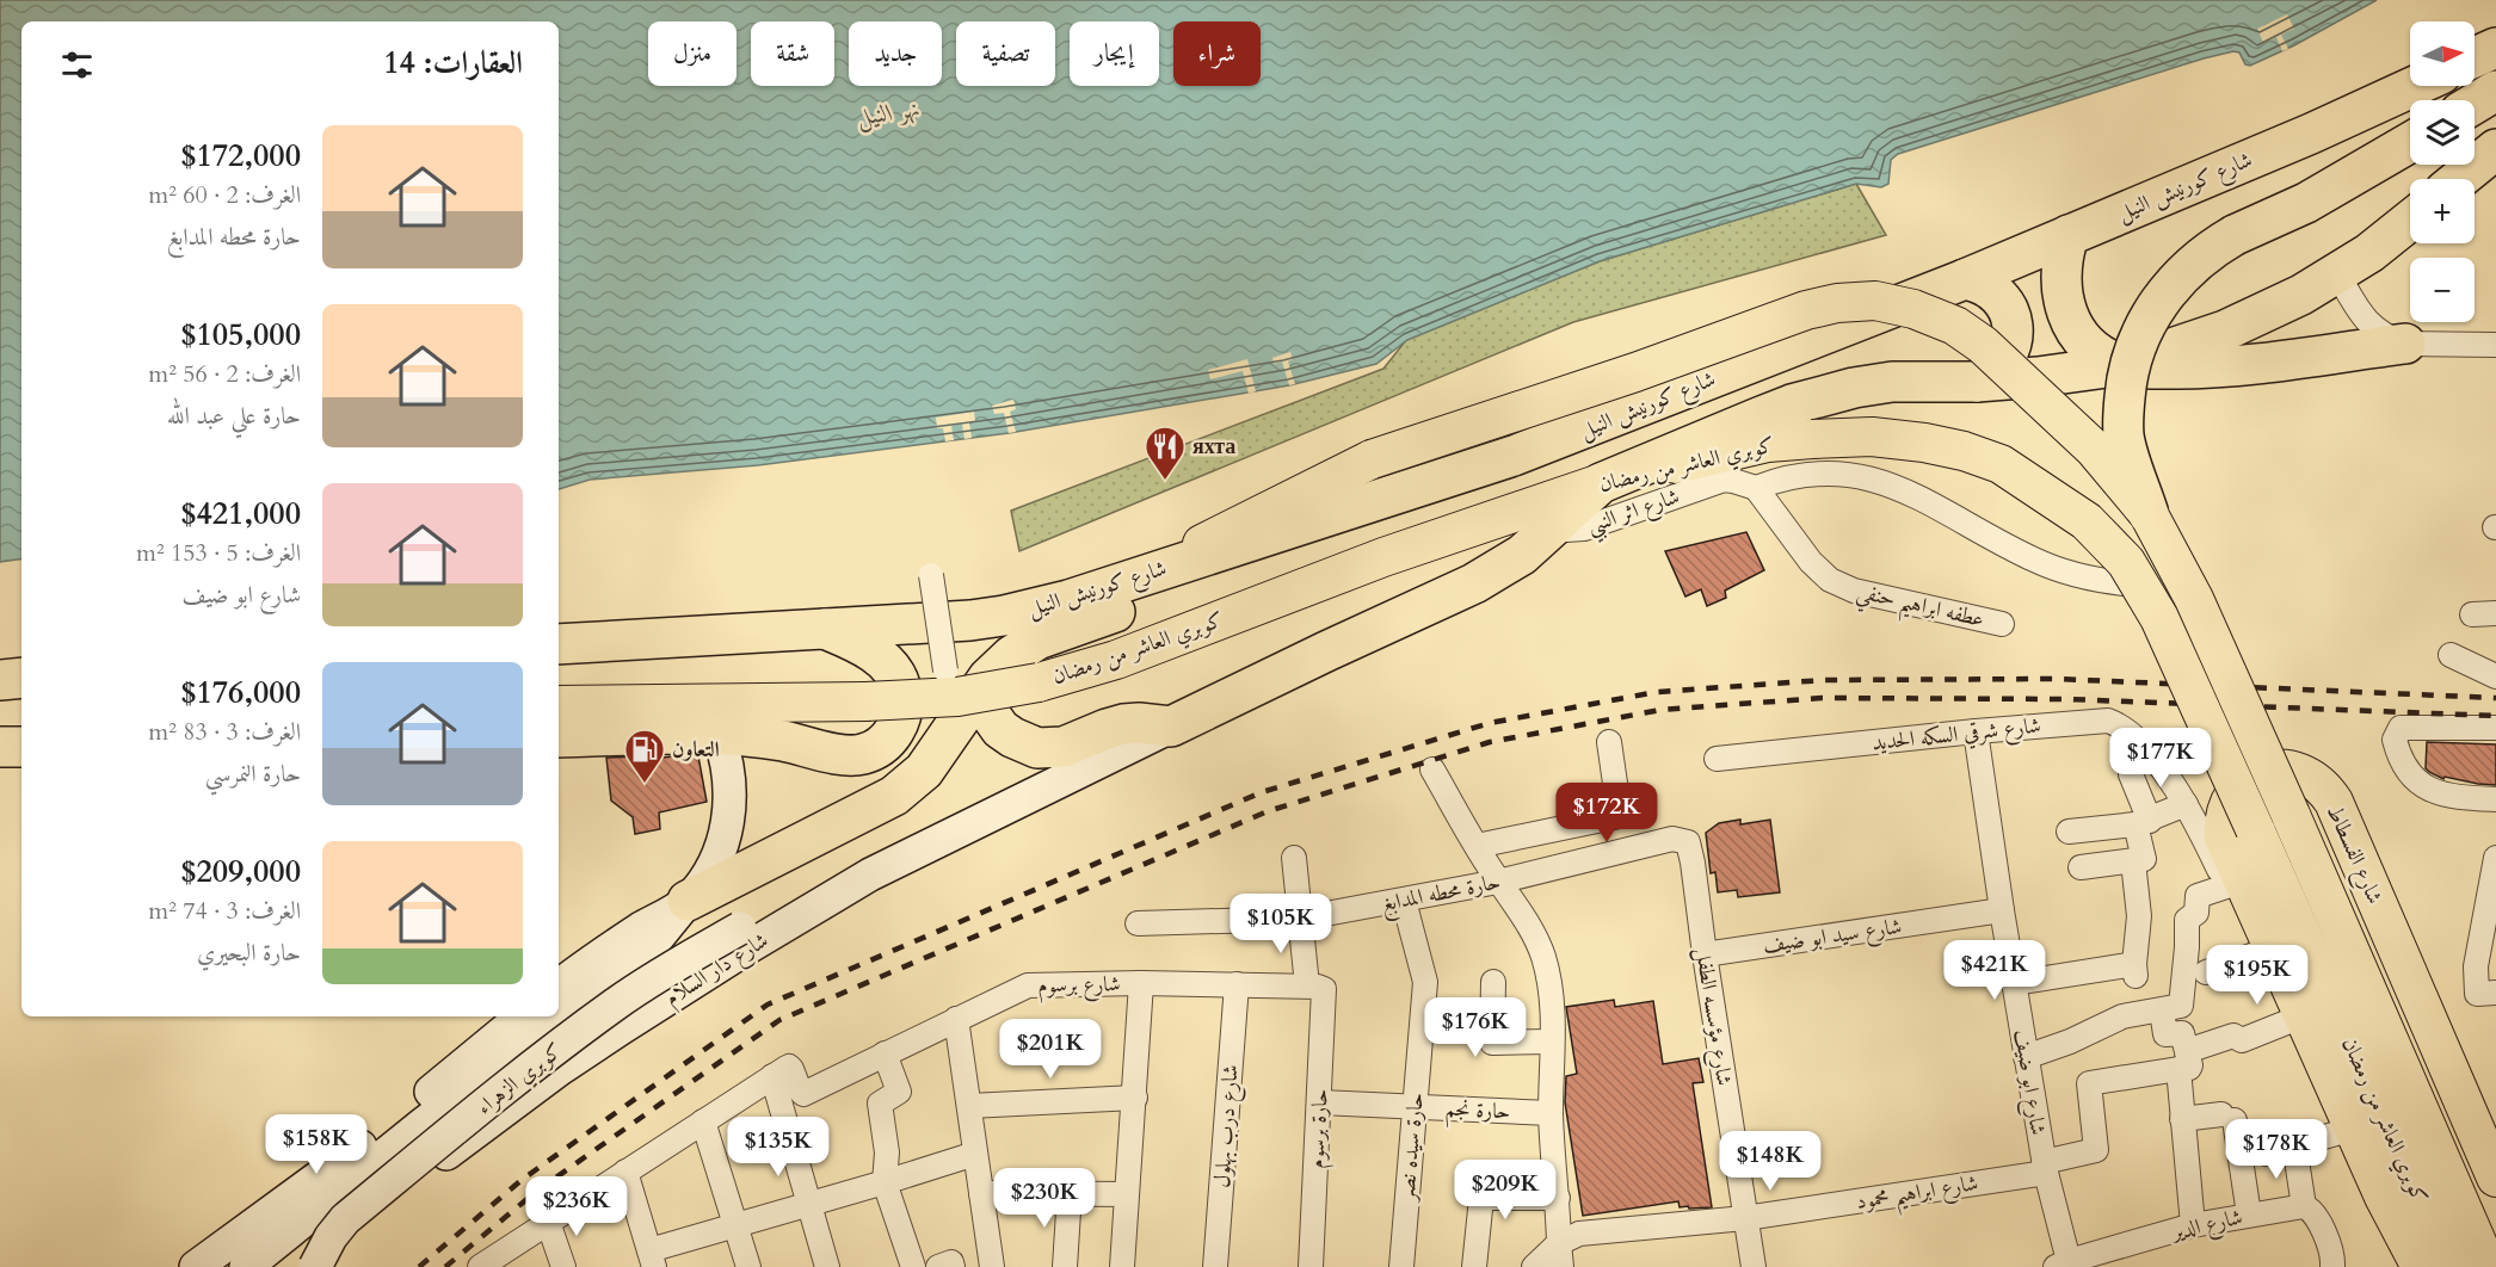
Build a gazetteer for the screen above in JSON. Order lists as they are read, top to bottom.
{
  "streets": {
    "highway": ["شارع كورنيش النيل"],
    "main road": [
      "كوبري العاشر من رمضان",
      "شارع الفسطاط",
      "شارع دار السلام",
      "كوبري الزهراء"
    ],
    "street": [
      "شارع اثر النبي",
      "عطفه ابراهيم حنفي",
      "شارع شرقي السكه الحديد",
      "حارة محطه المدابغ",
      "شارع سيد ابو ضيف",
      "شارع برسوم",
      "شارع مؤسسه الطفل",
      "شارع ابو ضيف",
      "حارة نجم",
      "شارع درب بهلول",
      "حارة برسوم",
      "حارة سيده نصر",
      "شارع ابراهيم محمود",
      "شارع الدير"
    ]
  },
  "crossings": [
    ["شارع كورنيش النيل", "كوبري العاشر من رمضان"],
    ["شارع اثر النبي", "عطفه ابراهيم حنفي"],
    ["شارع شرقي السكه الحديد", "شارع الفسطاط"],
    ["شارع شرقي السكه الحديد", "شارع ابو ضيف"],
    ["حارة محطه المدابغ", "شارع مؤسسه الطفل"],
    ["حارة محطه المدابغ", "حارة برسوم"],
    ["حارة محطه المدابغ", "حارة سيده نصر"],
    ["شارع سيد ابو ضيف", "شارع مؤسسه الطفل"],
    ["شارع سيد ابو ضيف", "شارع ابو ضيف"],
    ["شارع دار السلام", "كوبري الزهراء"],
    ["شارع برسوم", "شارع درب بهلول"],
    ["شارع برسوم", "حارة برسوم"],
    ["شارع مؤسسه الطفل", "شارع ابراهيم محمود"],
    ["شارع ابو ضيف", "شارع ابراهيم محمود"],
    ["شارع ابو ضيف", "شارع الدير"],
    ["حارة نجم", "حارة برسوم"],
    ["حارة نجم", "حارة سيده نصر"]
  ],
  "water": ["نهر النيل"],
  "places": {
    "restaurant": ["яхта"],
    "fuel station": ["التعاون"]
  },
  "north": "right",
  "page": {
    "map_buttons": ["+", "−"],
    "chip": [
      "شراء",
      "إيجار",
      "تصفية",
      "جديد",
      "شقة",
      "منزل"
    ],
    "heading": "العقارات: 14",
    "list": [
      {
        "name": "$172,000",
        "note": "الغرف: 2 · 60 m² · حارة محطه المدابغ"
      },
      {
        "name": "$105,000",
        "note": "الغرف: 2 · 56 m² · حارة علي عبد الله"
      },
      {
        "name": "$421,000",
        "note": "الغرف: 5 · 153 m² · شارع ابو ضيف"
      },
      {
        "name": "$176,000",
        "note": "الغرف: 3 · 83 m² · حارة النمرسي"
      },
      {
        "name": "$209,000",
        "note": "الغرف: 3 · 74 m² · حارة البحيري"
      }
    ],
    "price": [
      "$177K",
      "$172K",
      "$105K",
      "$421K",
      "$195K",
      "$176K",
      "$201K",
      "$158K",
      "$135K",
      "$178K",
      "$148K",
      "$209K",
      "$230K",
      "$236K"
    ]
  }
}
